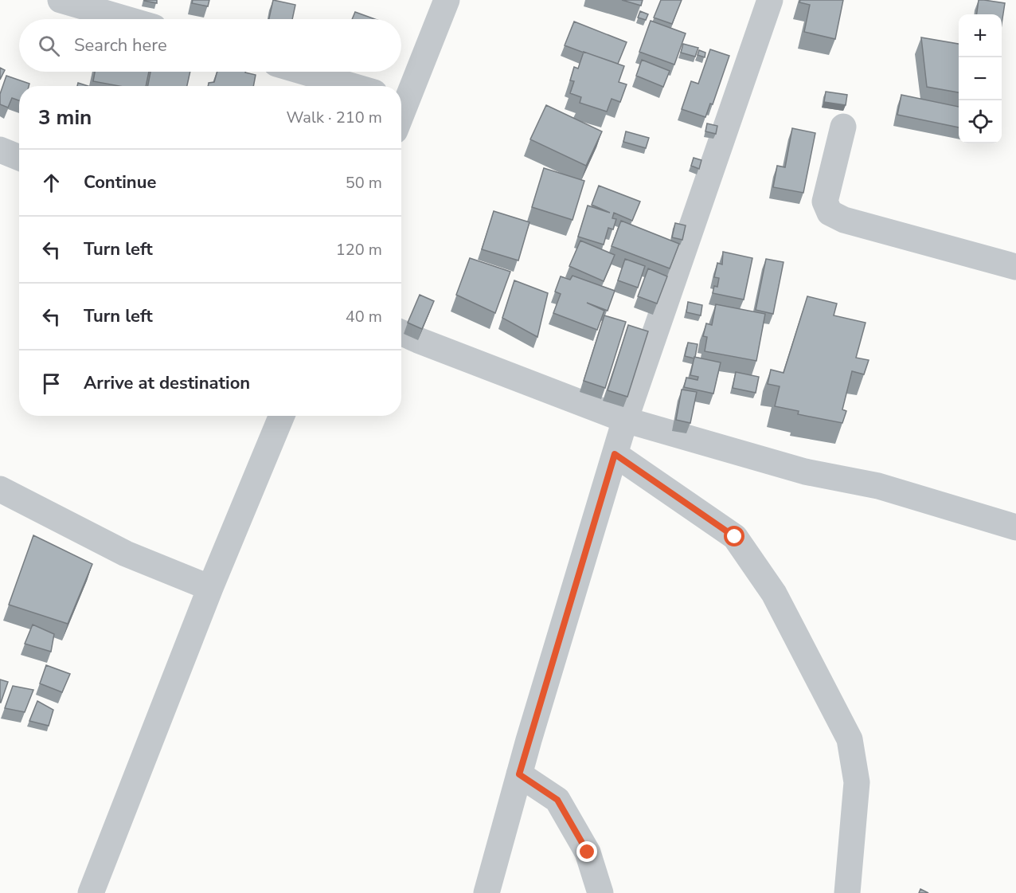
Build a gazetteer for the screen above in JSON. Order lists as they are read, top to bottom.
{
  "page": {
    "map_buttons": ["+", "−"],
    "search": "Search here",
    "heading": ["3 min", "Walk · 210 m"],
    "list": [
      ["Continue", "50 m"],
      ["Turn left", "120 m"],
      ["Turn left", "40 m"],
      "Arrive at destination"
    ]
  }
}
